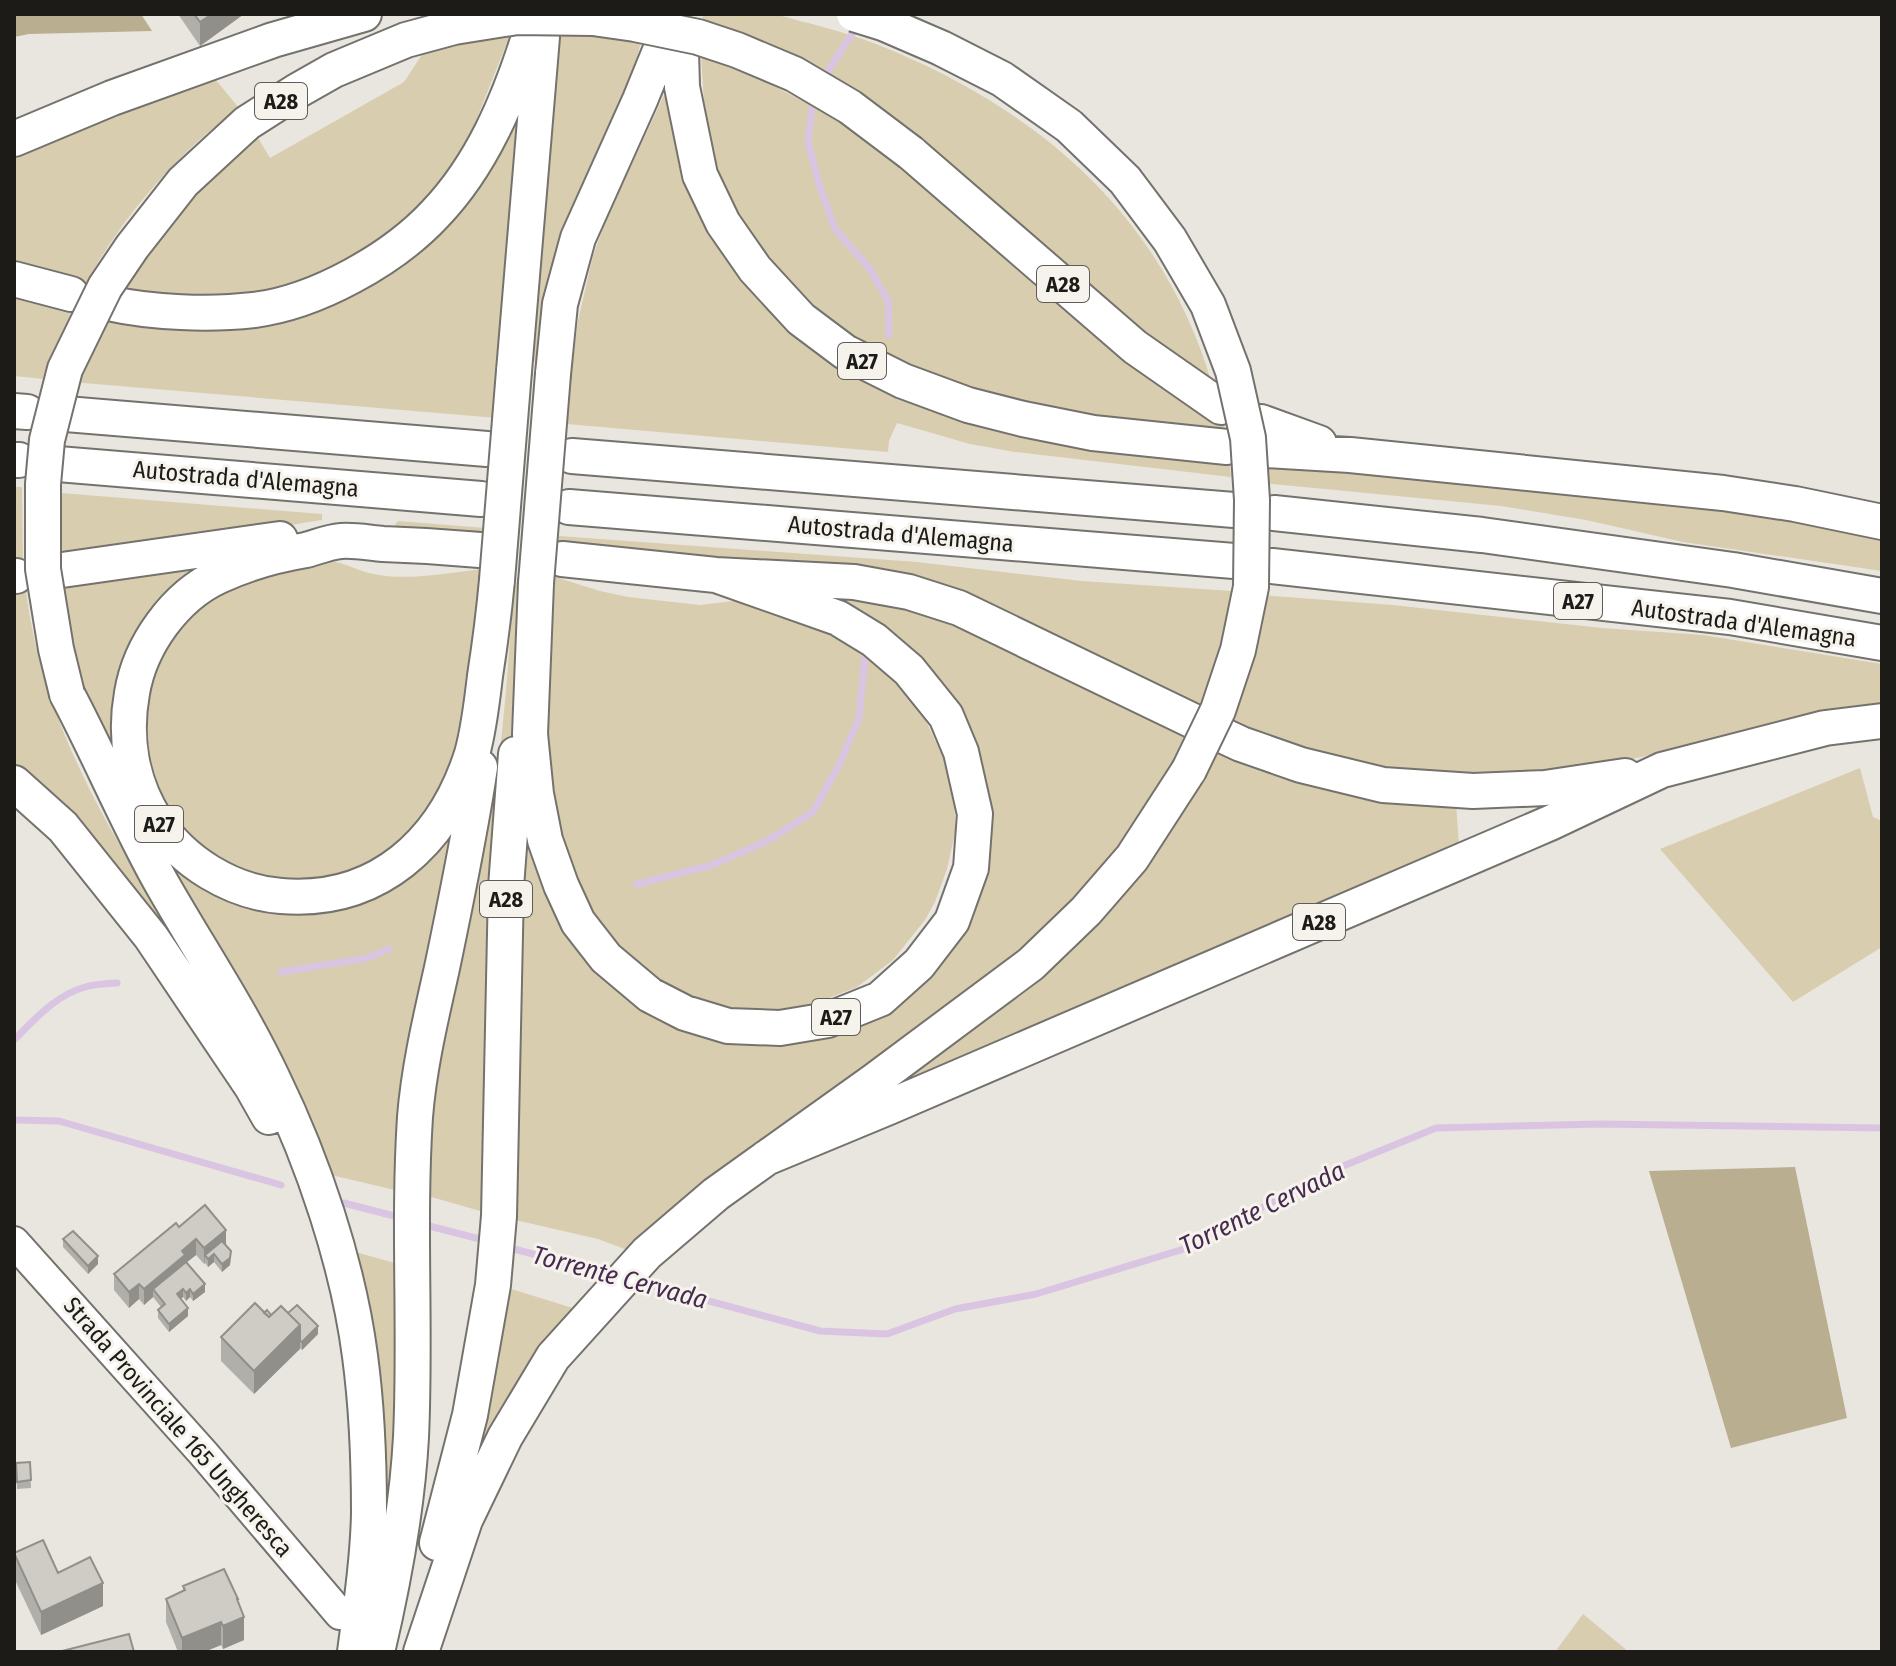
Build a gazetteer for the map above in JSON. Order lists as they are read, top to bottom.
{
  "streets": {
    "highway": ["A28", "A27", "Autostrada d'Alemagna"],
    "main road": ["Strada Provinciale 165 Ungheresca"]
  },
  "crossings": [
    ["A28", "A27"]
  ],
  "water": ["Torrente Cervada"]
}
